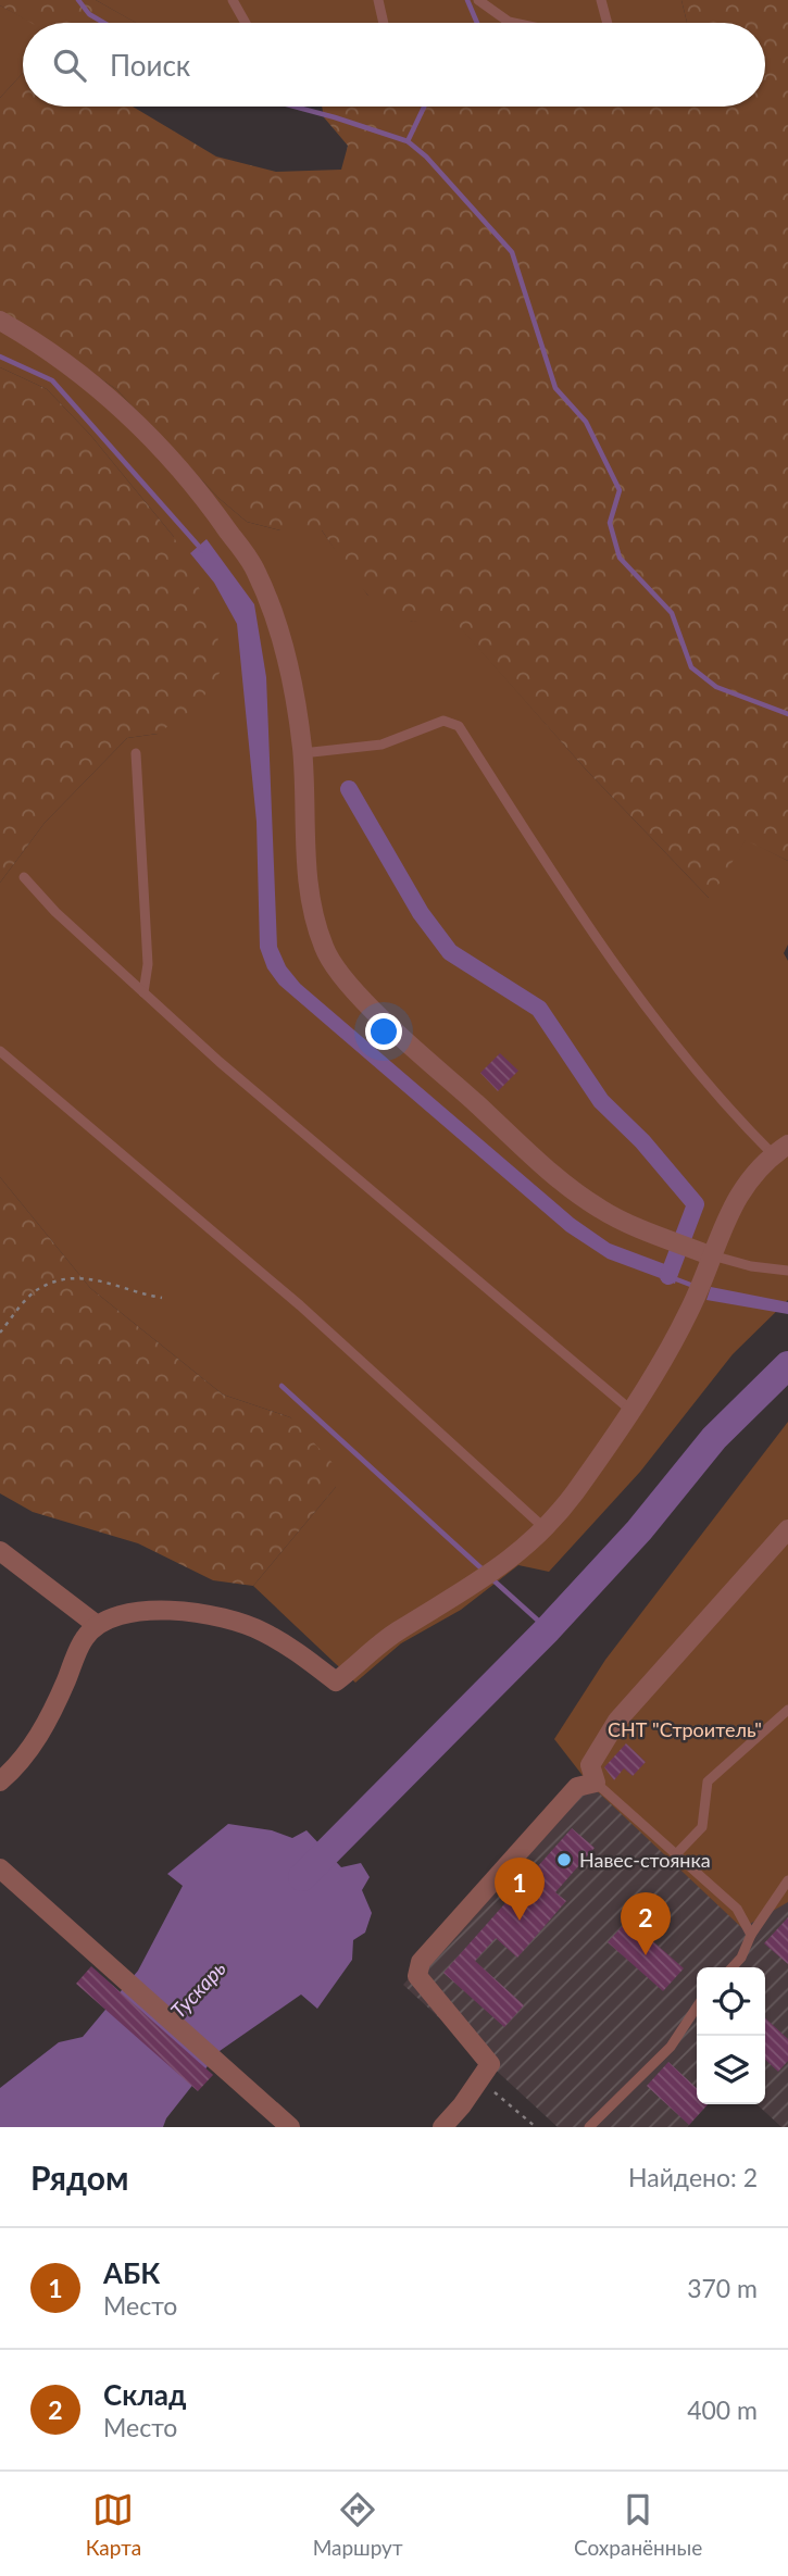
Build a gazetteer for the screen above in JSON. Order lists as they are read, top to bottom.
{
  "water": ["Тускарь"],
  "parks": ["СНТ \"Строитель\""],
  "places": ["Навес-стоянка"],
  "page": {
    "search": "Поиск",
    "pins": ["1", "2"],
    "heading": ["Рядом", "Найдено: 2"],
    "list": [
      {
        "mark": "1",
        "name": "АБК",
        "note": "Место",
        "value": "370 m"
      },
      {
        "mark": "2",
        "name": "Склад",
        "note": "Место",
        "value": "400 m"
      }
    ],
    "nav": ["Карта", "Маршрут", "Сохранённые"]
  }
}
